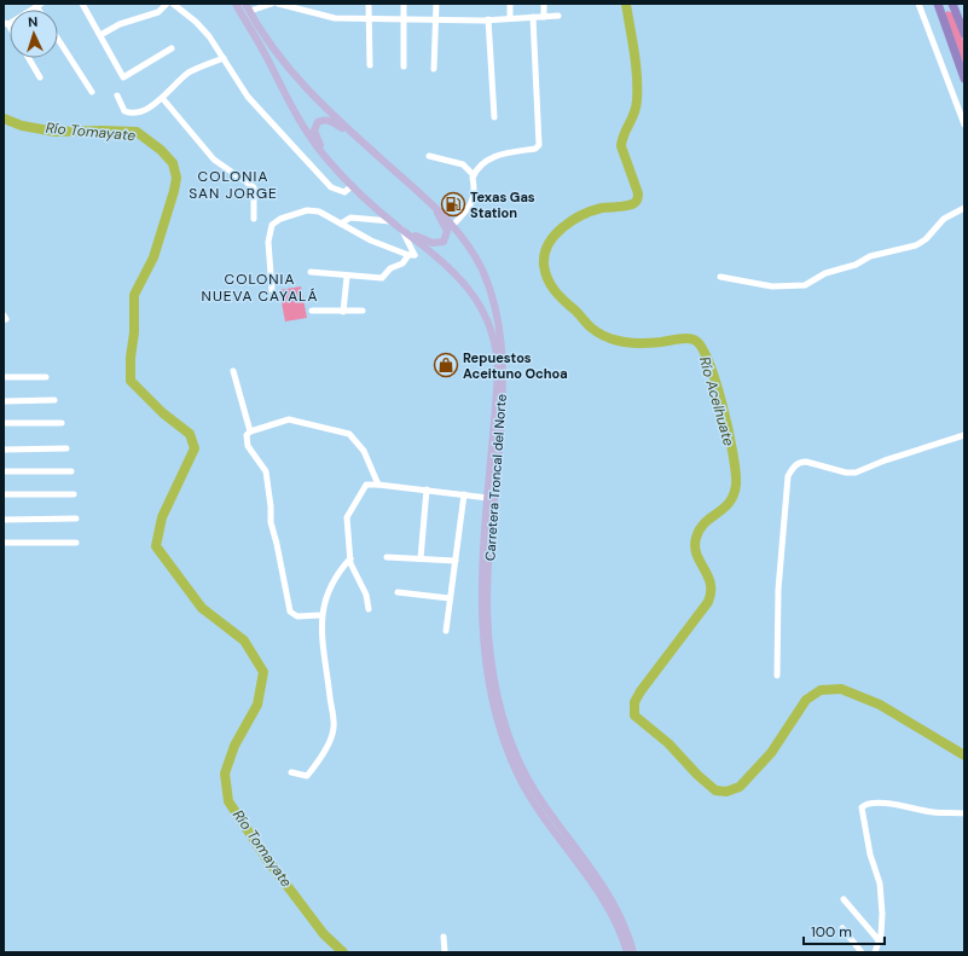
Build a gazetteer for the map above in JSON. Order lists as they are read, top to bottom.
{
  "streets": {
    "main road": ["Carretera Troncal del Norte"]
  },
  "districts": ["COLONIA SAN JORGE", "COLONIA NUEVA CAYALÁ"],
  "water": ["Río Tomayate", "Río Acelhuate"],
  "places": {
    "fuel station": ["Texas Gas Station"],
    "shop": ["Repuestos Aceituno Ochoa"]
  },
  "scale_bar": "100 m",
  "north": "top"
}
